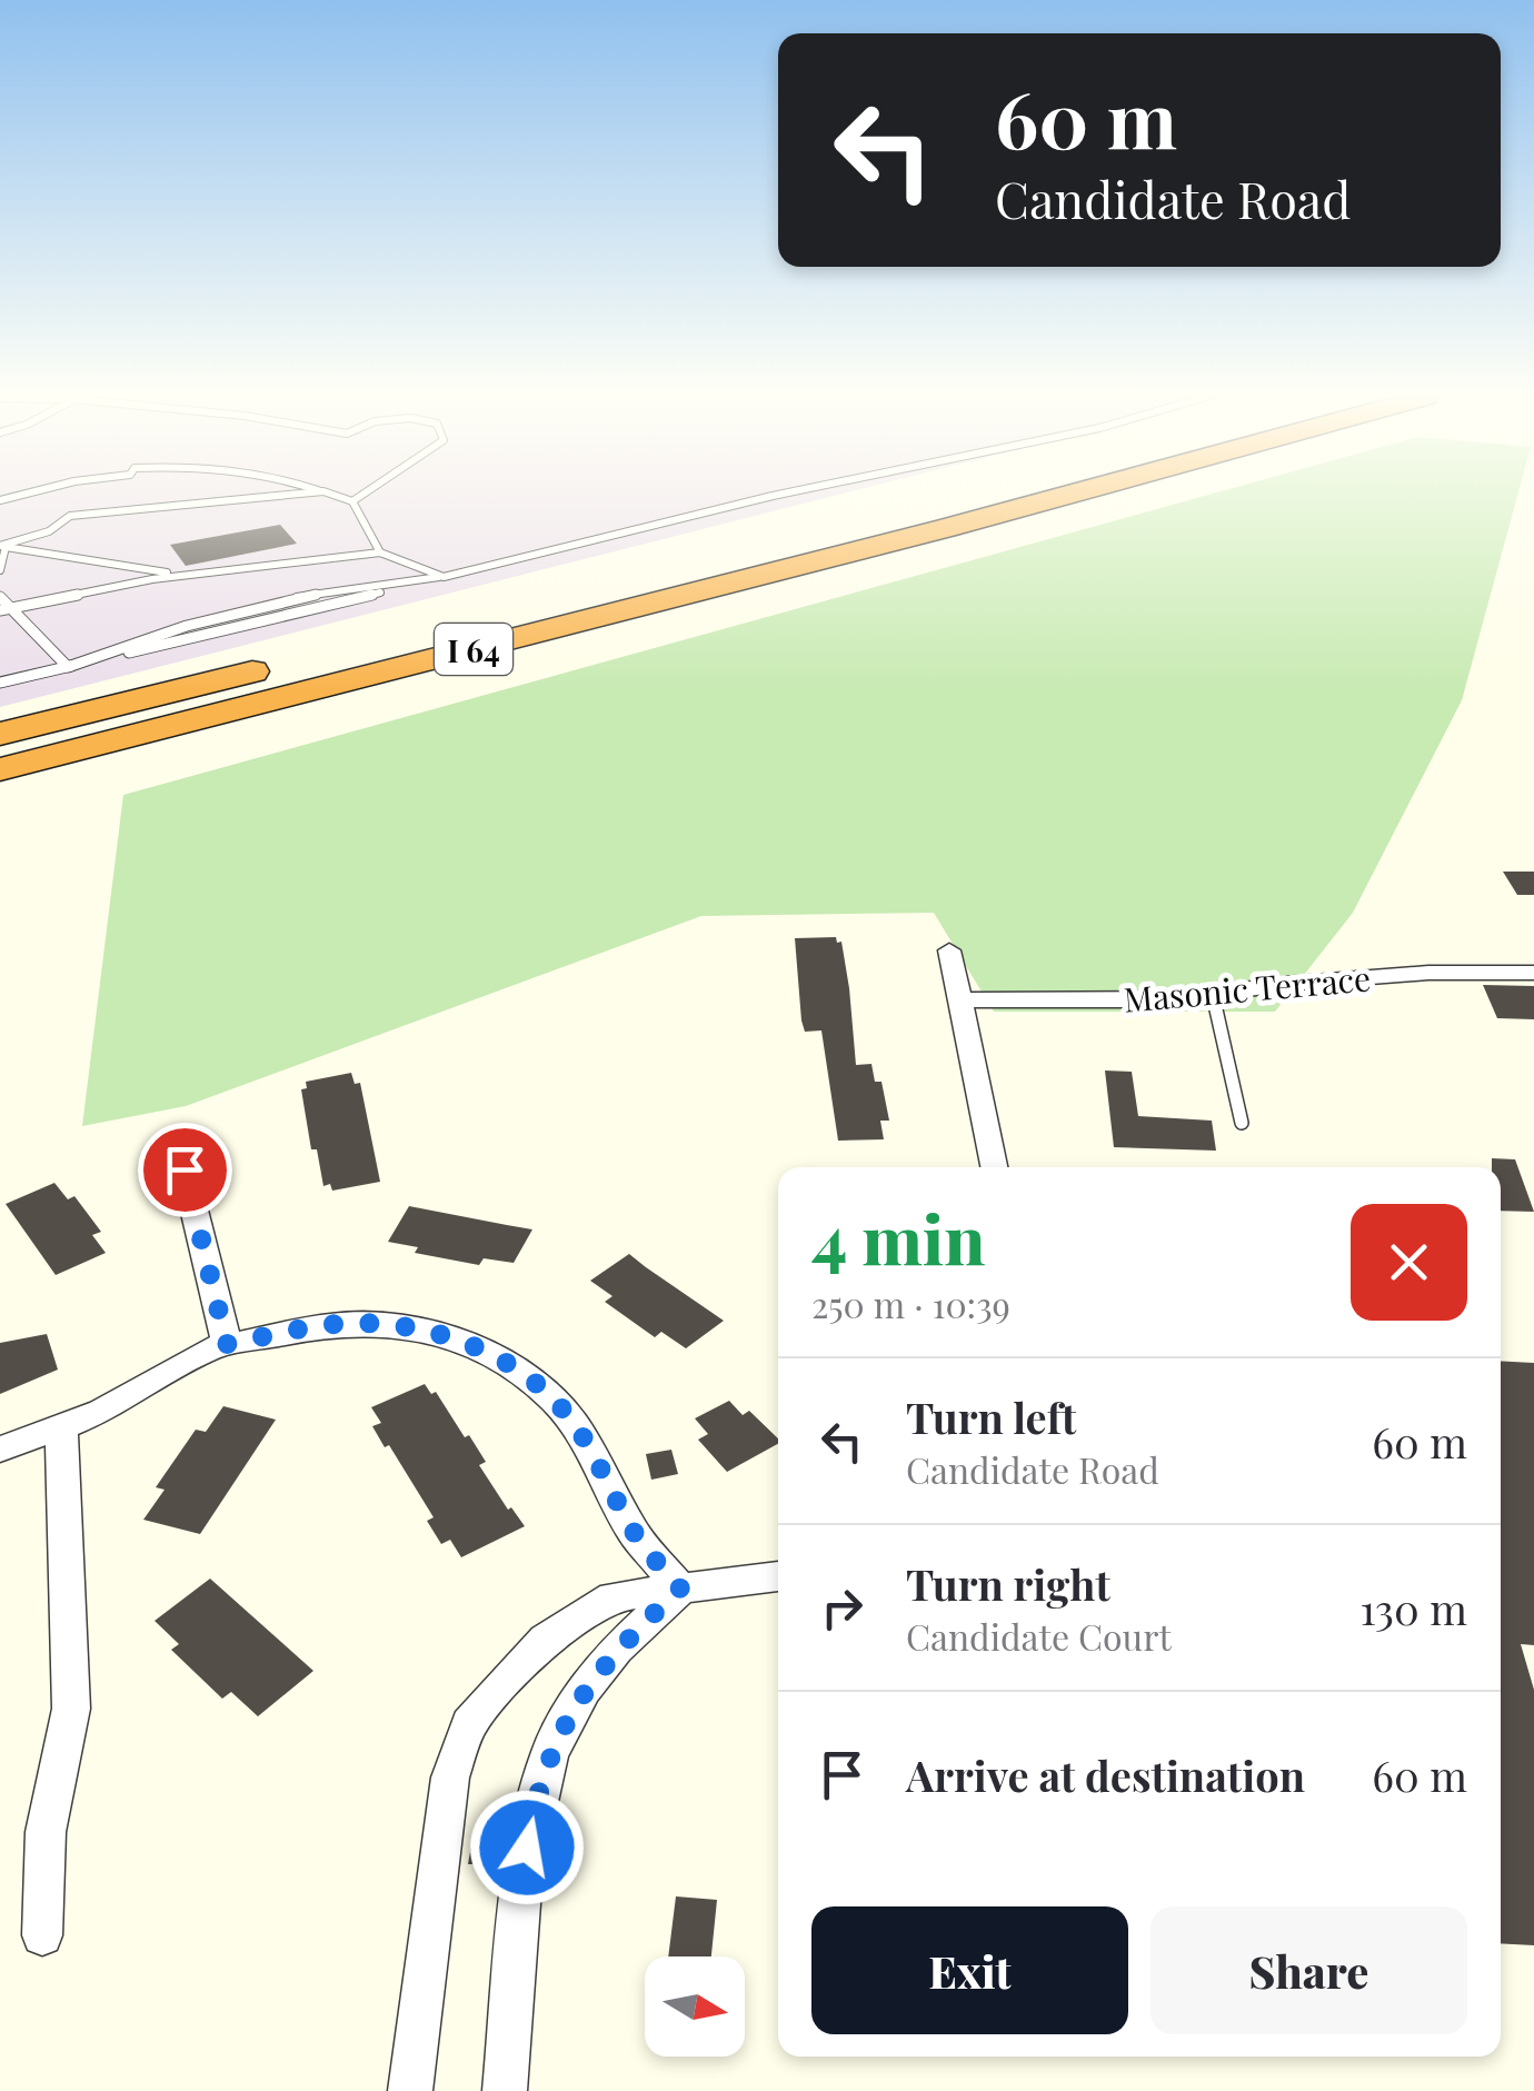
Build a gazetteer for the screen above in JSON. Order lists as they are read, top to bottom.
{
  "streets": {
    "highway": ["I 64"],
    "street": ["Masonic Terrace"]
  },
  "north": "right",
  "page": {
    "turn": ["60 m", "Candidate Road"],
    "heading": ["4 min", "250 m · 10:39"],
    "list": [
      {
        "name": "Turn left",
        "note": "Candidate Road",
        "value": "60 m"
      },
      {
        "name": "Turn right",
        "note": "Candidate Court",
        "value": "130 m"
      },
      {
        "name": "Arrive at destination",
        "value": "60 m"
      }
    ],
    "buttons": ["Exit", "Share"]
  }
}
